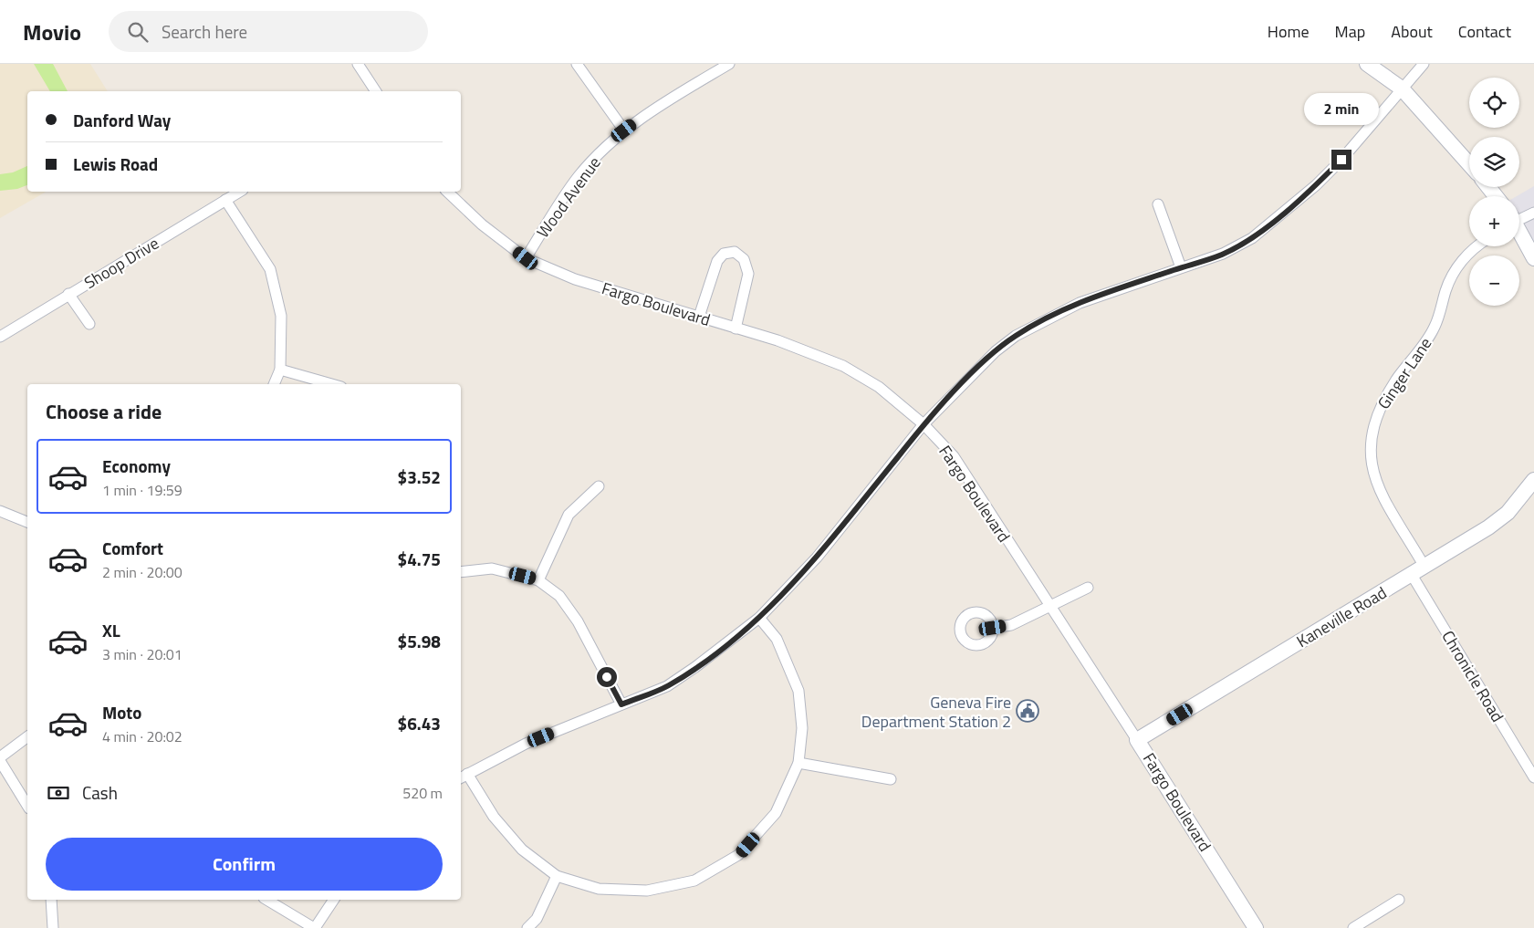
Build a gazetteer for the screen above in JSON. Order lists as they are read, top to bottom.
{
  "streets": {
    "main road": ["Fargo Boulevard", "Kaneville Road"],
    "street": [
      "Wood Avenue",
      "Shoop Drive",
      "Ginger Lane",
      "Chronicle Road"
    ]
  },
  "crossings": [
    ["Wood Avenue", "Fargo Boulevard"],
    ["Fargo Boulevard", "Kaneville Road"],
    ["Ginger Lane", "Kaneville Road"],
    ["Ginger Lane", "Chronicle Road"],
    ["Kaneville Road", "Chronicle Road"]
  ],
  "places": {
    "public building": ["Geneva Fire Department Station 2"]
  },
  "page": {
    "header": "Movio",
    "search": "Search here",
    "nav": [
      "Home",
      "Map",
      "About",
      "Contact"
    ],
    "map_buttons": ["+", "−"],
    "banner": ["Danford Way", "Lewis Road"],
    "bubble": "2 min",
    "heading": "Choose a ride",
    "list": [
      {
        "name": "Economy",
        "note": "1 min · 19:59",
        "value": "$3.52"
      },
      {
        "name": "Comfort",
        "note": "2 min · 20:00",
        "value": "$4.75"
      },
      {
        "name": "XL",
        "note": "3 min · 20:01",
        "value": "$5.98"
      },
      {
        "name": "Moto",
        "note": "4 min · 20:02",
        "value": "$6.43"
      }
    ],
    "pay": ["Cash", "520 m"],
    "buttons": "Confirm"
  }
}
